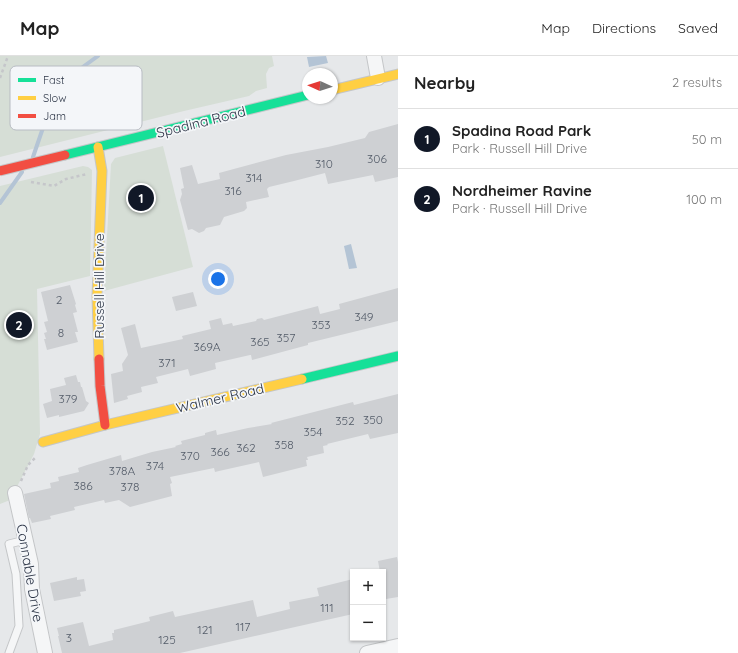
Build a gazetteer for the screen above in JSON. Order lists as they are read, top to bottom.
{
  "streets": {
    "street": [
      "Spadina Road",
      "Russell Hill Drive",
      "Walmer Road",
      "Connable Drive"
    ]
  },
  "crossings": [
    ["Spadina Road", "Russell Hill Drive"],
    ["Russell Hill Drive", "Walmer Road"]
  ],
  "house_numbers": [
    "306",
    "310",
    "314",
    "316",
    "2",
    "349",
    "353",
    "8",
    "357",
    "365",
    "369A",
    "371",
    "379",
    "350",
    "352",
    "354",
    "358",
    "362",
    "366",
    "370",
    "374",
    "378A",
    "386",
    "378",
    "111",
    "117",
    "121",
    "3",
    "125"
  ],
  "legend": ["Fast", "Slow", "Jam"],
  "north": "left",
  "page": {
    "header": "Map",
    "nav": ["Map", "Directions", "Saved"],
    "heading": ["Nearby", "2 results"],
    "list": [
      {
        "mark": "1",
        "name": "Spadina Road Park",
        "note": "Park · Russell Hill Drive",
        "value": "50 m"
      },
      {
        "mark": "2",
        "name": "Nordheimer Ravine",
        "note": "Park · Russell Hill Drive",
        "value": "100 m"
      }
    ],
    "pins": ["1", "2"],
    "map_buttons": ["+", "−"]
  }
}
